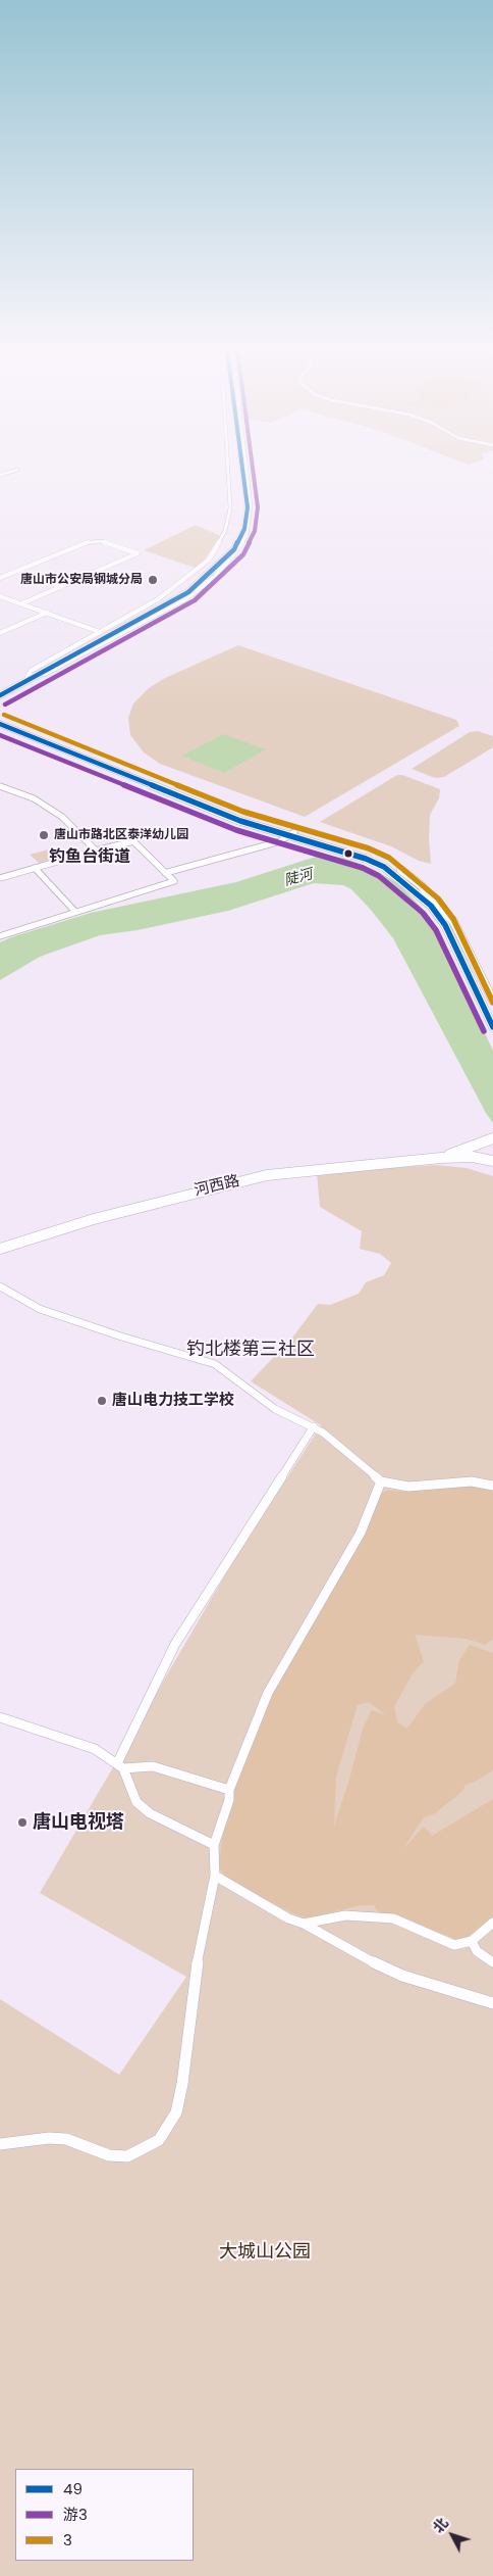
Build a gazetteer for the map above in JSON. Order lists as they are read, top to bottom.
{
  "streets": {
    "main road": ["河西路"]
  },
  "districts": ["钓鱼台街道", "钓北楼第三社区"],
  "water": ["陡河"],
  "parks": ["大城山公园"],
  "places": [
    "唐山市公安局钢城分局",
    "唐山市路北区泰洋幼儿园",
    "唐山电力技工学校",
    "唐山电视塔"
  ],
  "lines": ["transit line 49", "transit line 游3", "transit line 3"],
  "legend": ["49", "游3", "3"],
  "north": "top left"
}
